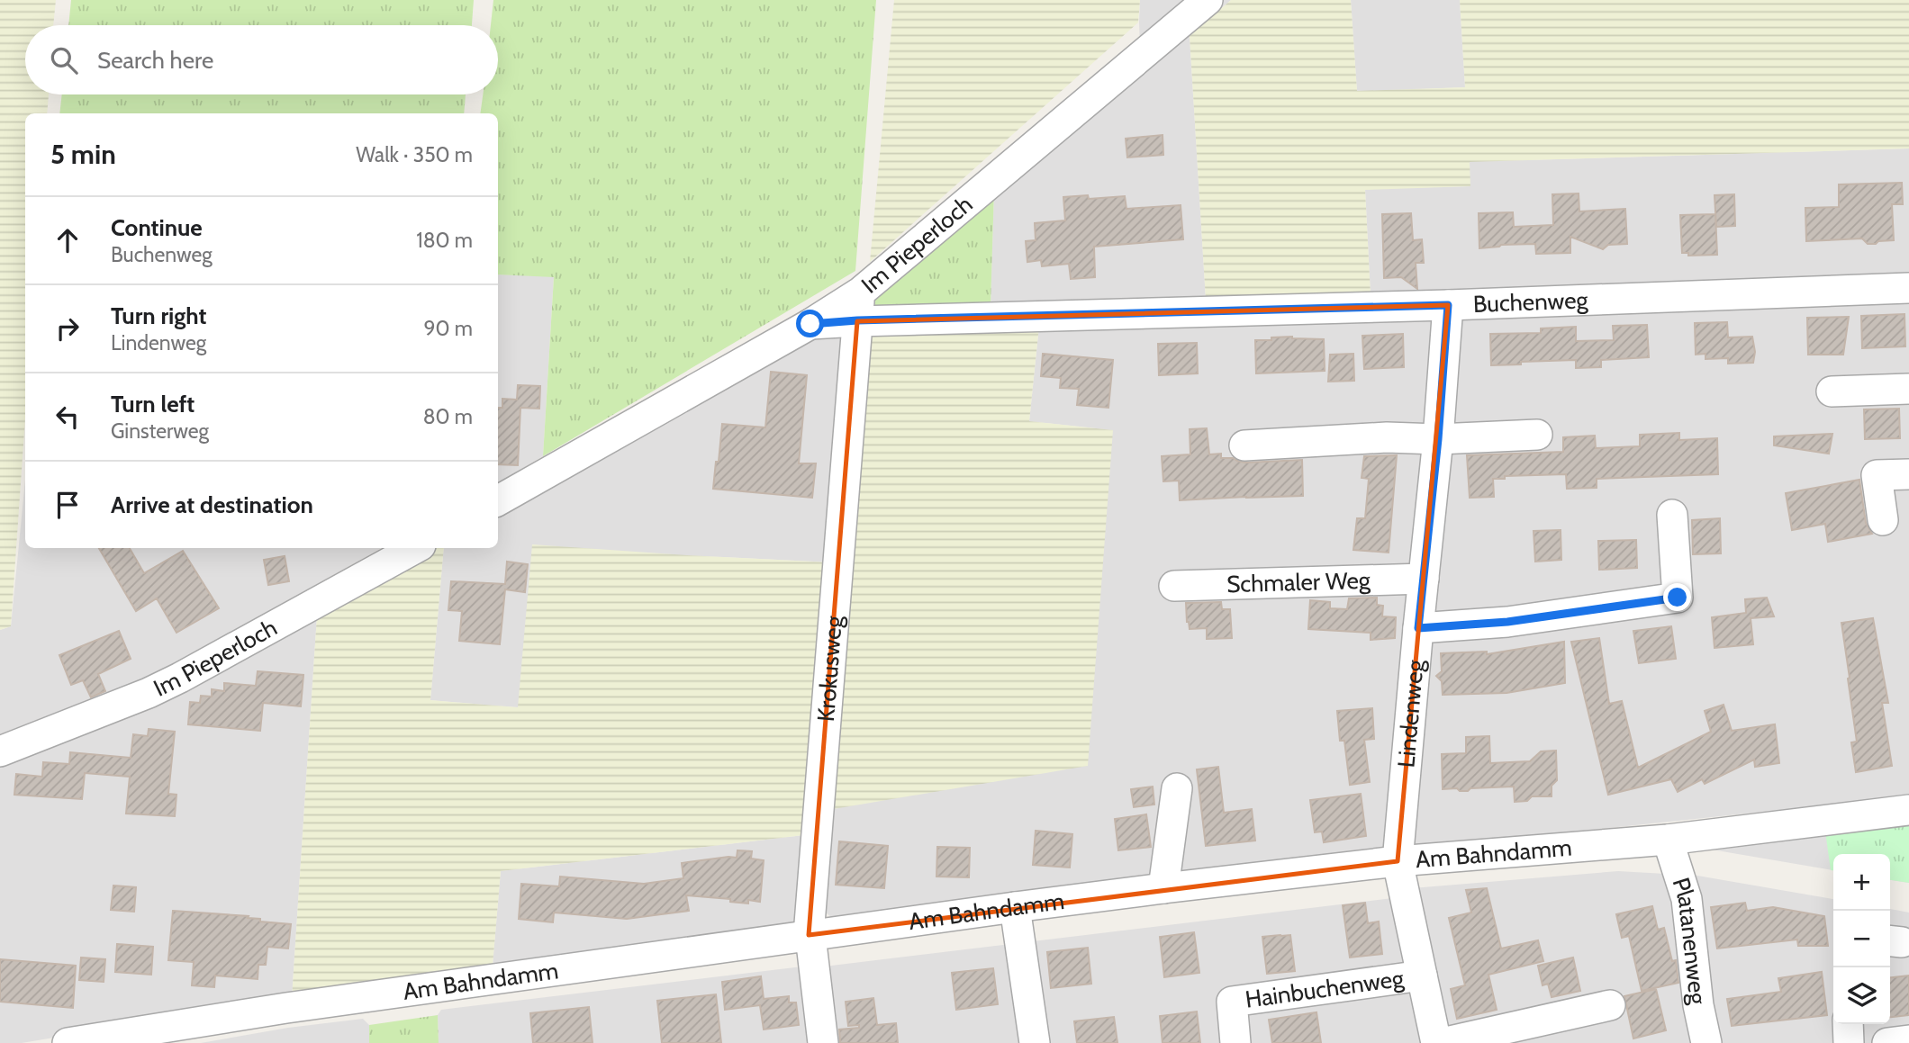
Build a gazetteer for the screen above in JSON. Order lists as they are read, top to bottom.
{
  "streets": {
    "street": [
      "Im Pieperloch",
      "Buchenweg",
      "Schmaler Weg",
      "Krokusweg",
      "Lindenweg",
      "Am Bahndamm",
      "Platanenweg",
      "Hainbuchenweg"
    ]
  },
  "crossings": [
    ["Im Pieperloch", "Buchenweg"],
    ["Im Pieperloch", "Krokusweg"],
    ["Buchenweg", "Krokusweg"],
    ["Buchenweg", "Lindenweg"],
    ["Schmaler Weg", "Lindenweg"],
    ["Krokusweg", "Am Bahndamm"],
    ["Lindenweg", "Am Bahndamm"],
    ["Lindenweg", "Hainbuchenweg"],
    ["Am Bahndamm", "Platanenweg"]
  ],
  "page": {
    "search": "Search here",
    "heading": ["5 min", "Walk · 350 m"],
    "list": [
      ["Continue", "Buchenweg", "180 m"],
      ["Turn right", "Lindenweg", "90 m"],
      ["Turn left", "Ginsterweg", "80 m"],
      "Arrive at destination"
    ],
    "map_buttons": ["+", "−"]
  }
}
